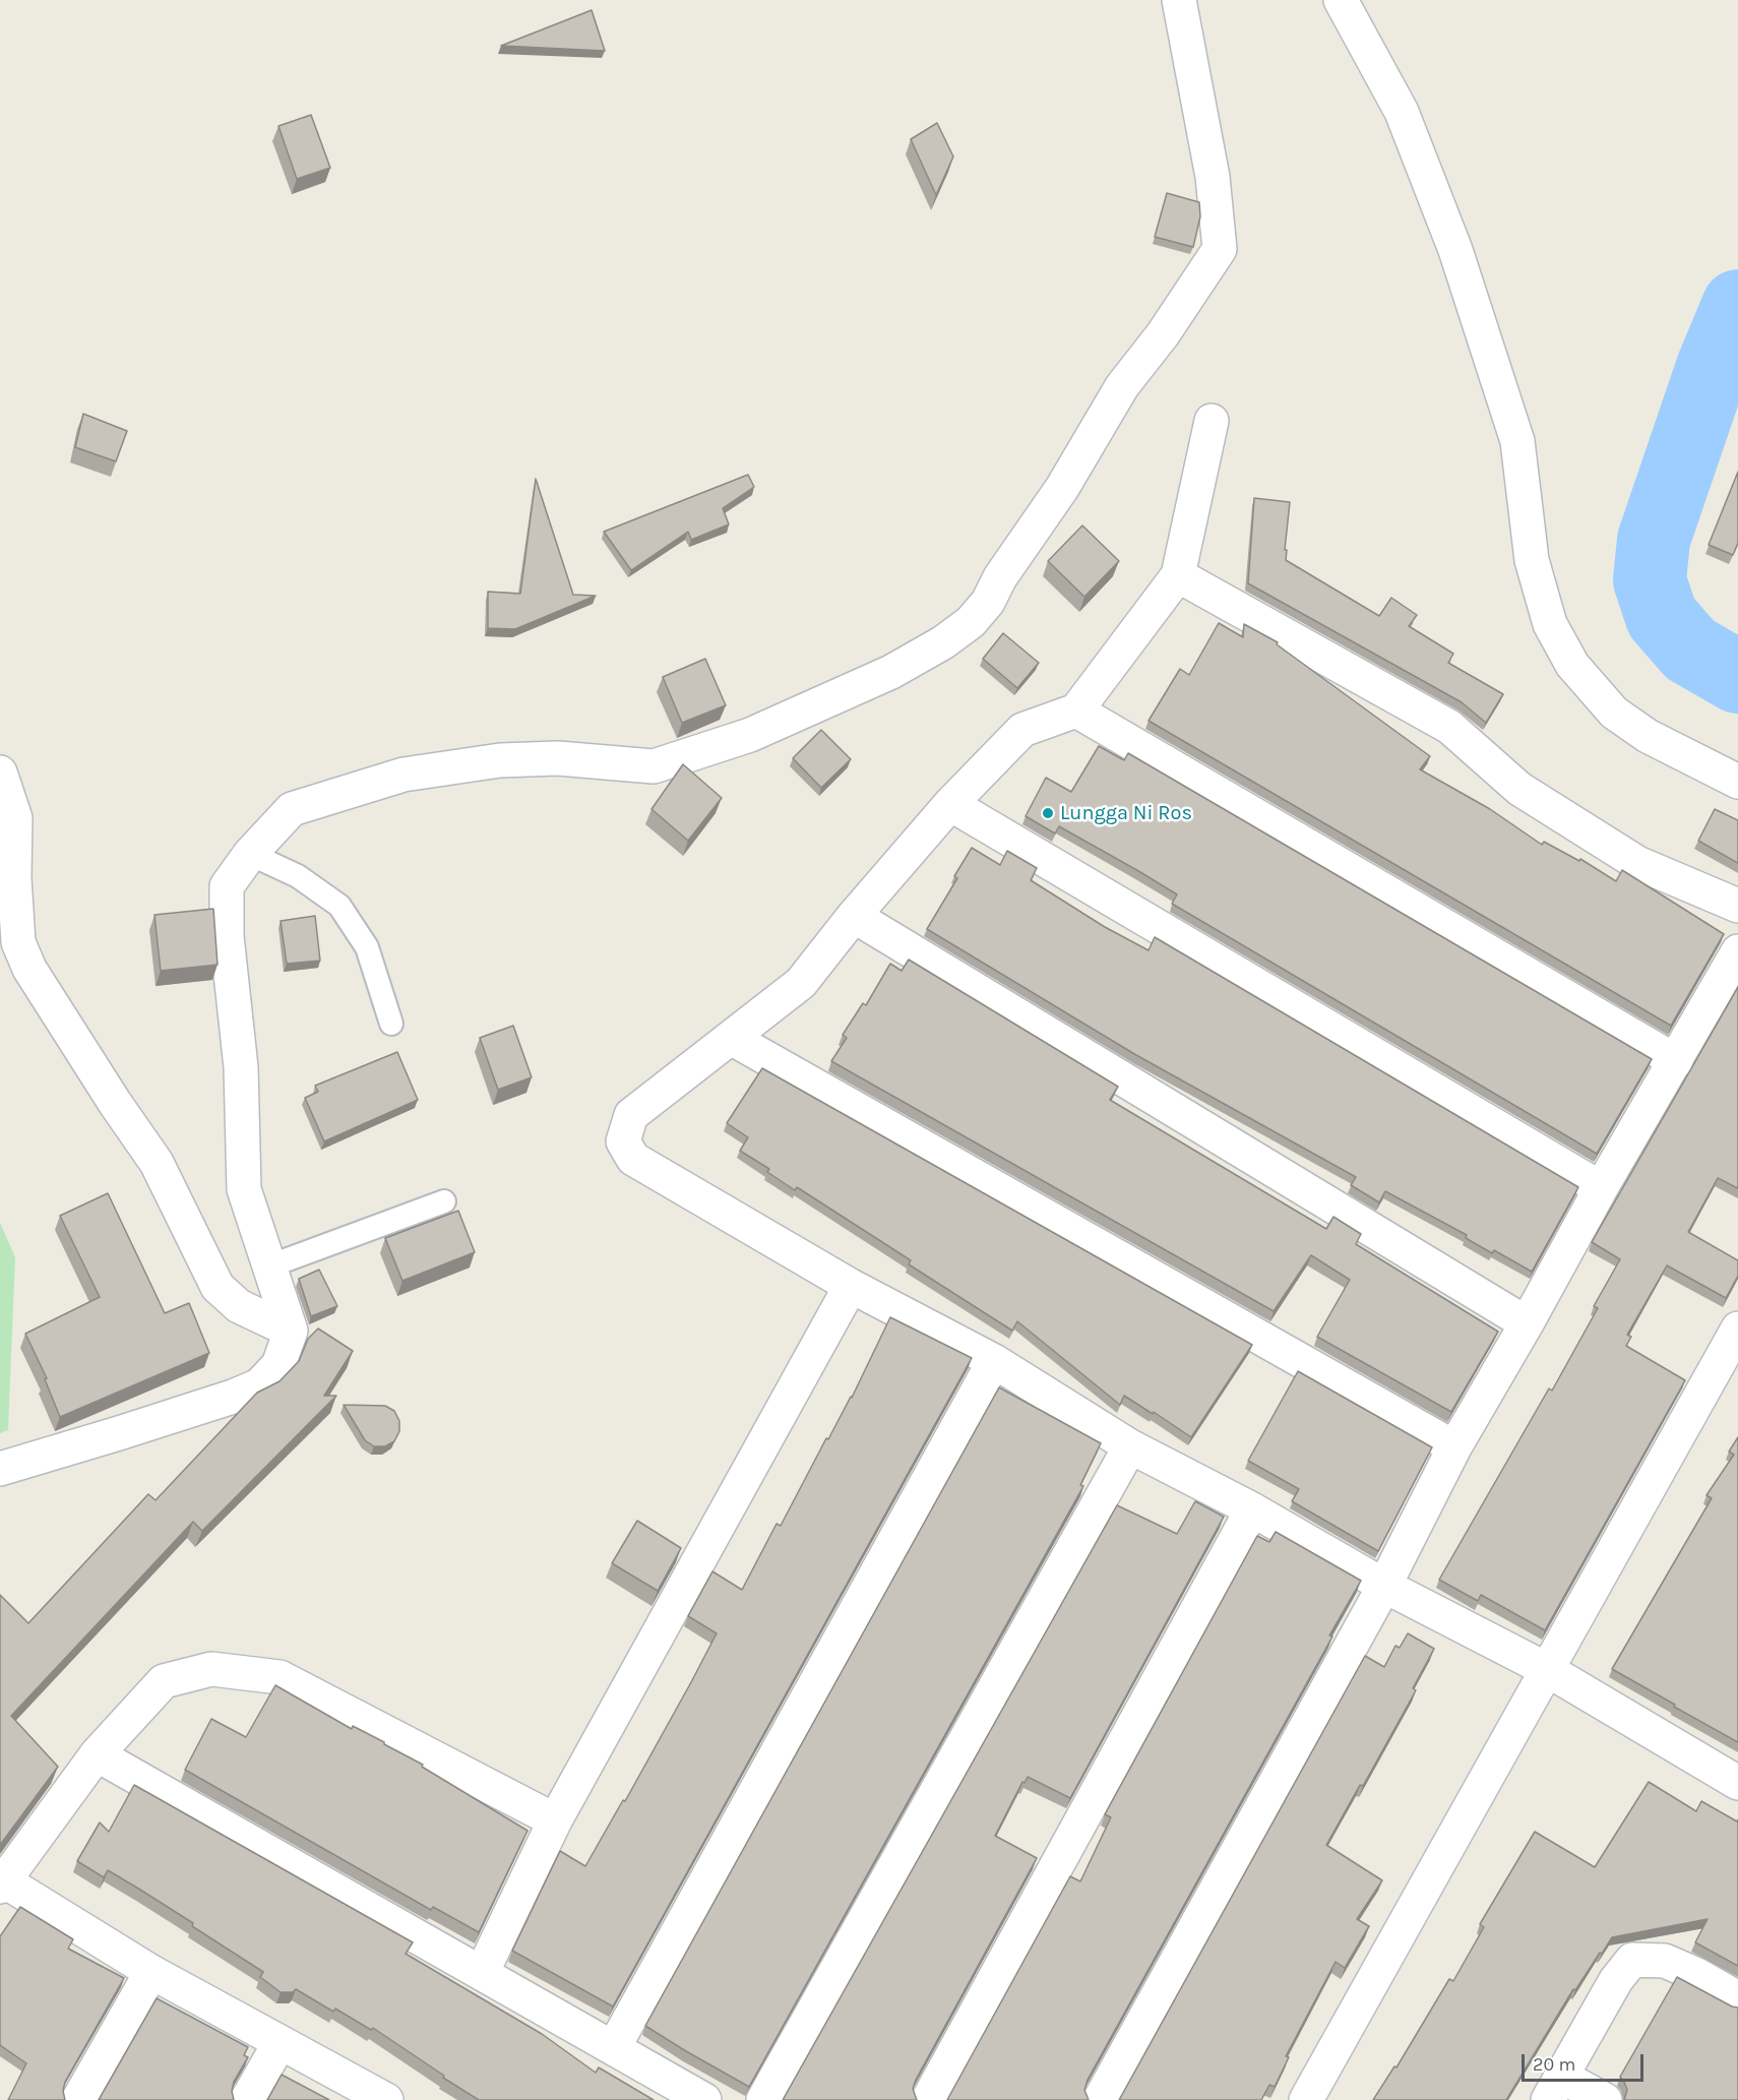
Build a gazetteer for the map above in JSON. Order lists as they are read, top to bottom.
{
  "places": ["Lungga Ni Ros"],
  "scale_bar": "20 m"
}
